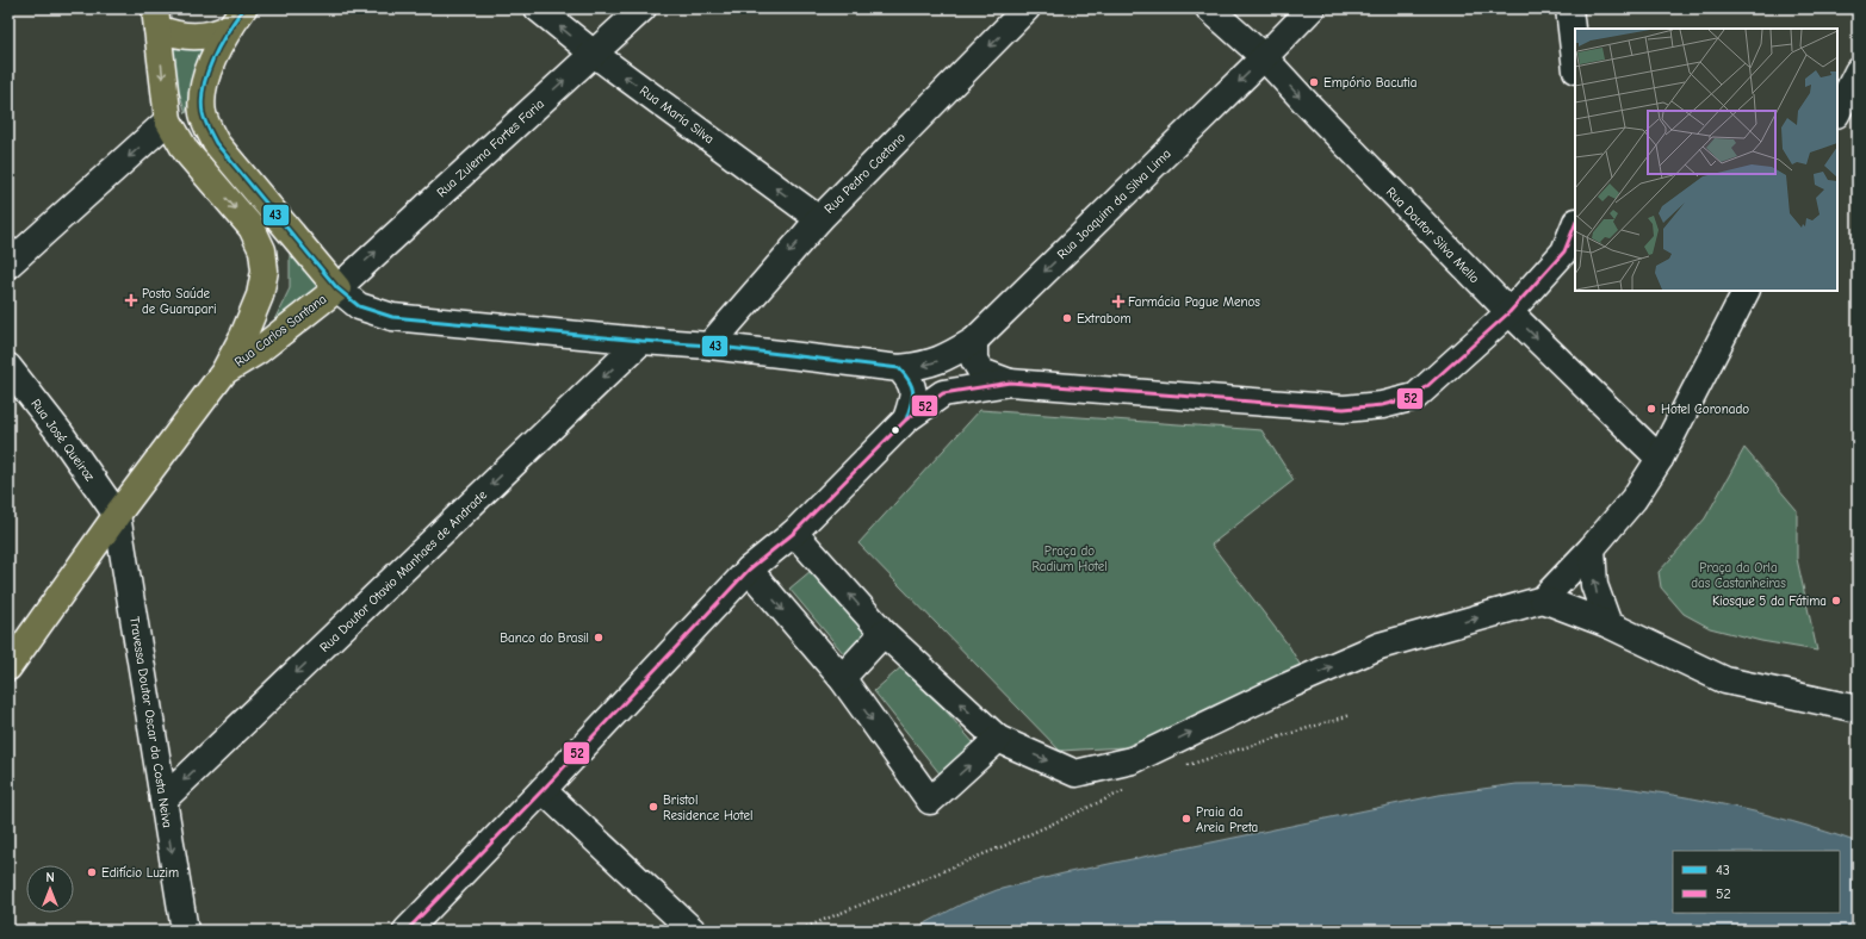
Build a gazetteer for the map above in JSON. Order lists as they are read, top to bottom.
{
  "streets": {
    "main road": ["Rua Carlos Santana"],
    "street": [
      "Rua Maria Silva",
      "Rua Zulema Fortes Faria",
      "Rua Pedro Caetano",
      "Rua Joaquim da Silva Lima",
      "Rua Doutor Silva Mello",
      "Rua José Queiroz",
      "Rua Doutor Otavio Manhaes de Andrade",
      "Travessa Doutor Oscar da Costa Neiva"
    ]
  },
  "crossings": [
    ["Rua Maria Silva", "Rua Zulema Fortes Faria"],
    ["Rua Maria Silva", "Rua Pedro Caetano"],
    ["Rua Zulema Fortes Faria", "Rua Joaquim da Silva Lima"],
    ["Rua Zulema Fortes Faria", "Rua Carlos Santana"],
    ["Rua Pedro Caetano", "Rua Joaquim da Silva Lima"],
    ["Rua Joaquim da Silva Lima", "Rua Doutor Silva Mello"],
    ["Rua Joaquim da Silva Lima", "Rua Carlos Santana"],
    ["Rua Joaquim da Silva Lima", "Rua Doutor Otavio Manhaes de Andrade"],
    ["Rua Carlos Santana", "Rua José Queiroz"],
    ["Rua Carlos Santana", "Travessa Doutor Oscar da Costa Neiva"],
    ["Rua José Queiroz", "Travessa Doutor Oscar da Costa Neiva"],
    ["Rua Doutor Otavio Manhaes de Andrade", "Travessa Doutor Oscar da Costa Neiva"]
  ],
  "one_way": [
    "Rua Maria Silva",
    "Rua Zulema Fortes Faria",
    "Rua Pedro Caetano",
    "Rua Joaquim da Silva Lima",
    "Rua Doutor Silva Mello",
    "Rua Doutor Otavio Manhaes de Andrade"
  ],
  "parks": ["Praça do Radium Hotel", "Praça da Orla das Castanheiras"],
  "places": {
    "other": [
      "Empório Bacutia",
      "Extrabom",
      "Hotel Coronado",
      "Kiosque 5 da Fátima",
      "Banco do Brasil",
      "Bristol Residence Hotel",
      "Praia da Areia Preta",
      "Edifício Luzim"
    ],
    "health": ["Posto Saúde de Guarapari", "Farmácia Pague Menos"]
  },
  "lines": ["transit line 43", "transit line 52"],
  "legend": ["43", "52"],
  "north": "top"
}
